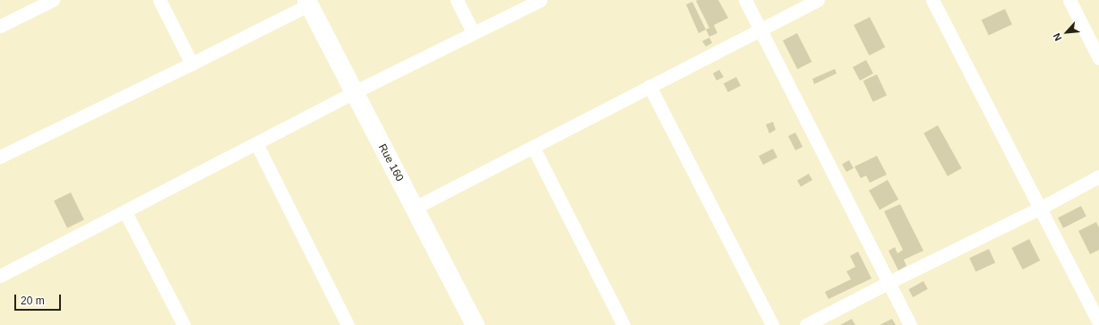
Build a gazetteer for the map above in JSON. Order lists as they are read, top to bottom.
{
  "streets": {
    "street": ["Rue 160"]
  },
  "scale_bar": "20 m",
  "north": "bottom left"
}
